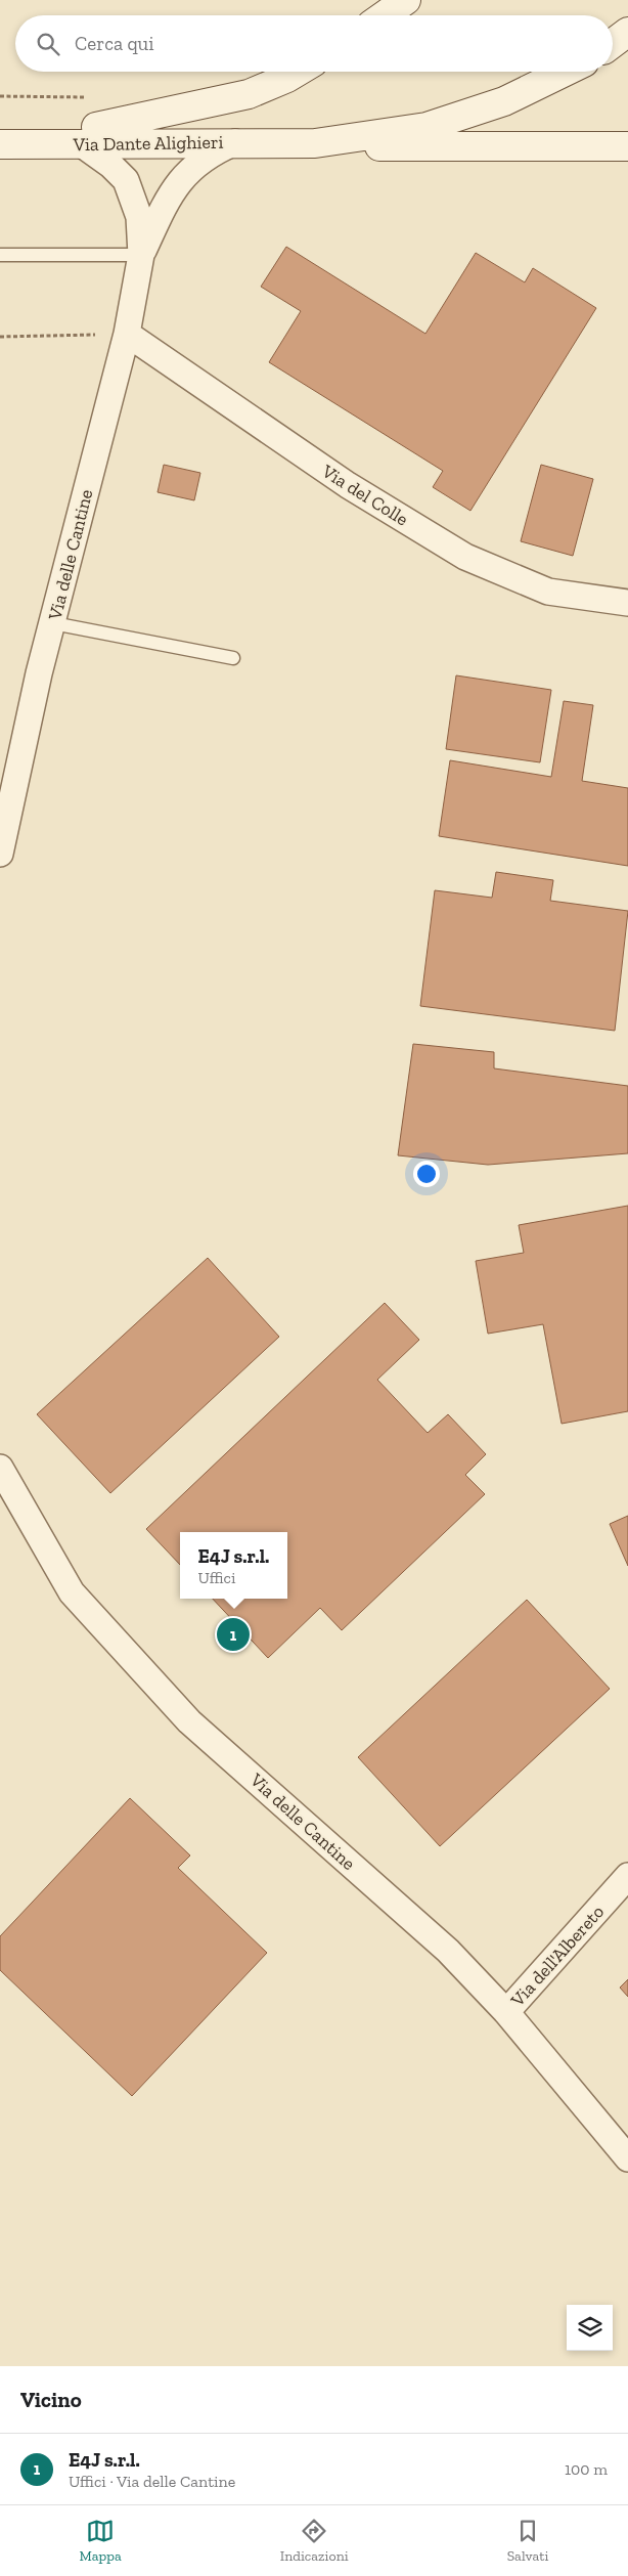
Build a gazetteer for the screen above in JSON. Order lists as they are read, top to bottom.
{
  "streets": {
    "main road": ["Via Dante Alighieri"],
    "street": ["Via del Colle", "Via delle Cantine", "Via dell'Albereto"]
  },
  "crossings": [
    ["Via Dante Alighieri", "Via delle Cantine"],
    ["Via del Colle", "Via delle Cantine"],
    ["Via delle Cantine", "Via dell'Albereto"]
  ],
  "page": {
    "search": "Cerca qui",
    "popup": ["E4J s.r.l.", "Uffici"],
    "pins": "1",
    "heading": "Vicino",
    "list": [
      {
        "mark": "1",
        "name": "E4J s.r.l.",
        "note": "Uffici · Via delle Cantine",
        "value": "100 m"
      }
    ],
    "nav": ["Mappa", "Indicazioni", "Salvati"]
  }
}
